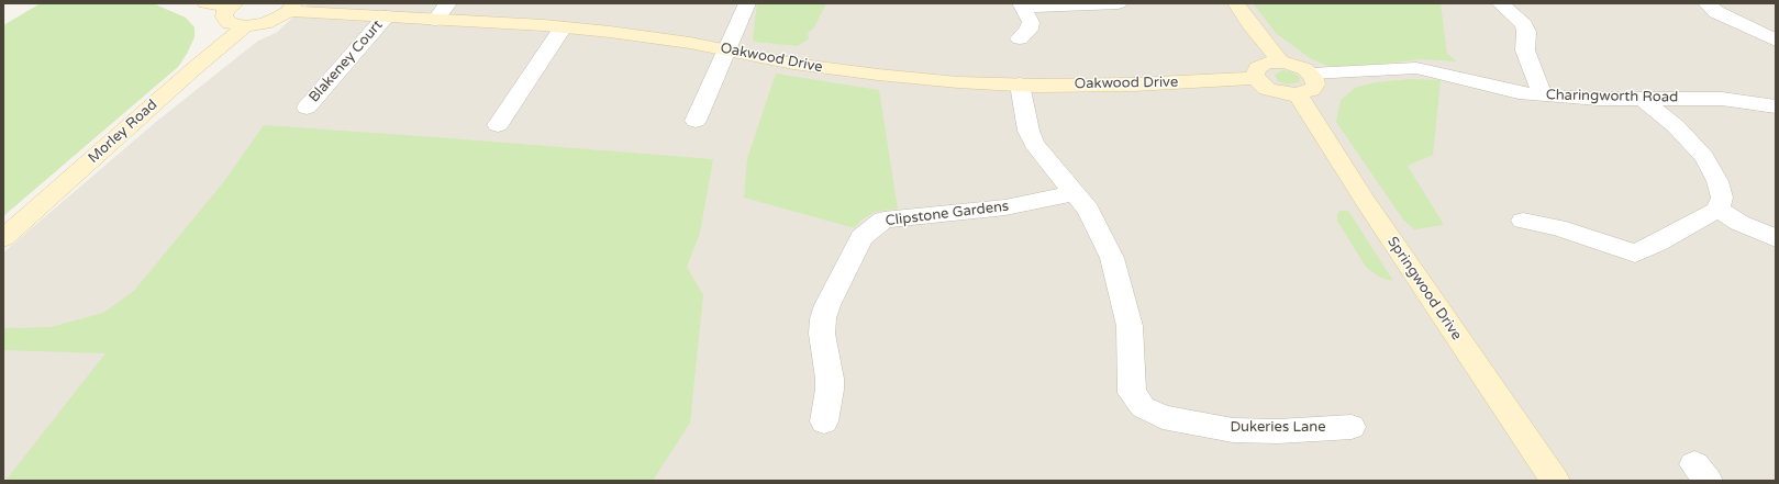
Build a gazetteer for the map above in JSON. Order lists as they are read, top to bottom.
{
  "streets": {
    "street": [
      "Oakwood Drive",
      "Blakeney Court",
      "Charingworth Road",
      "Morley Road",
      "Clipstone Gardens",
      "Springwood Drive",
      "Dukeries Lane"
    ]
  },
  "crossings": [
    ["Oakwood Drive", "Blakeney Court"],
    ["Oakwood Drive", "Dukeries Lane"],
    ["Clipstone Gardens", "Dukeries Lane"]
  ]
}
